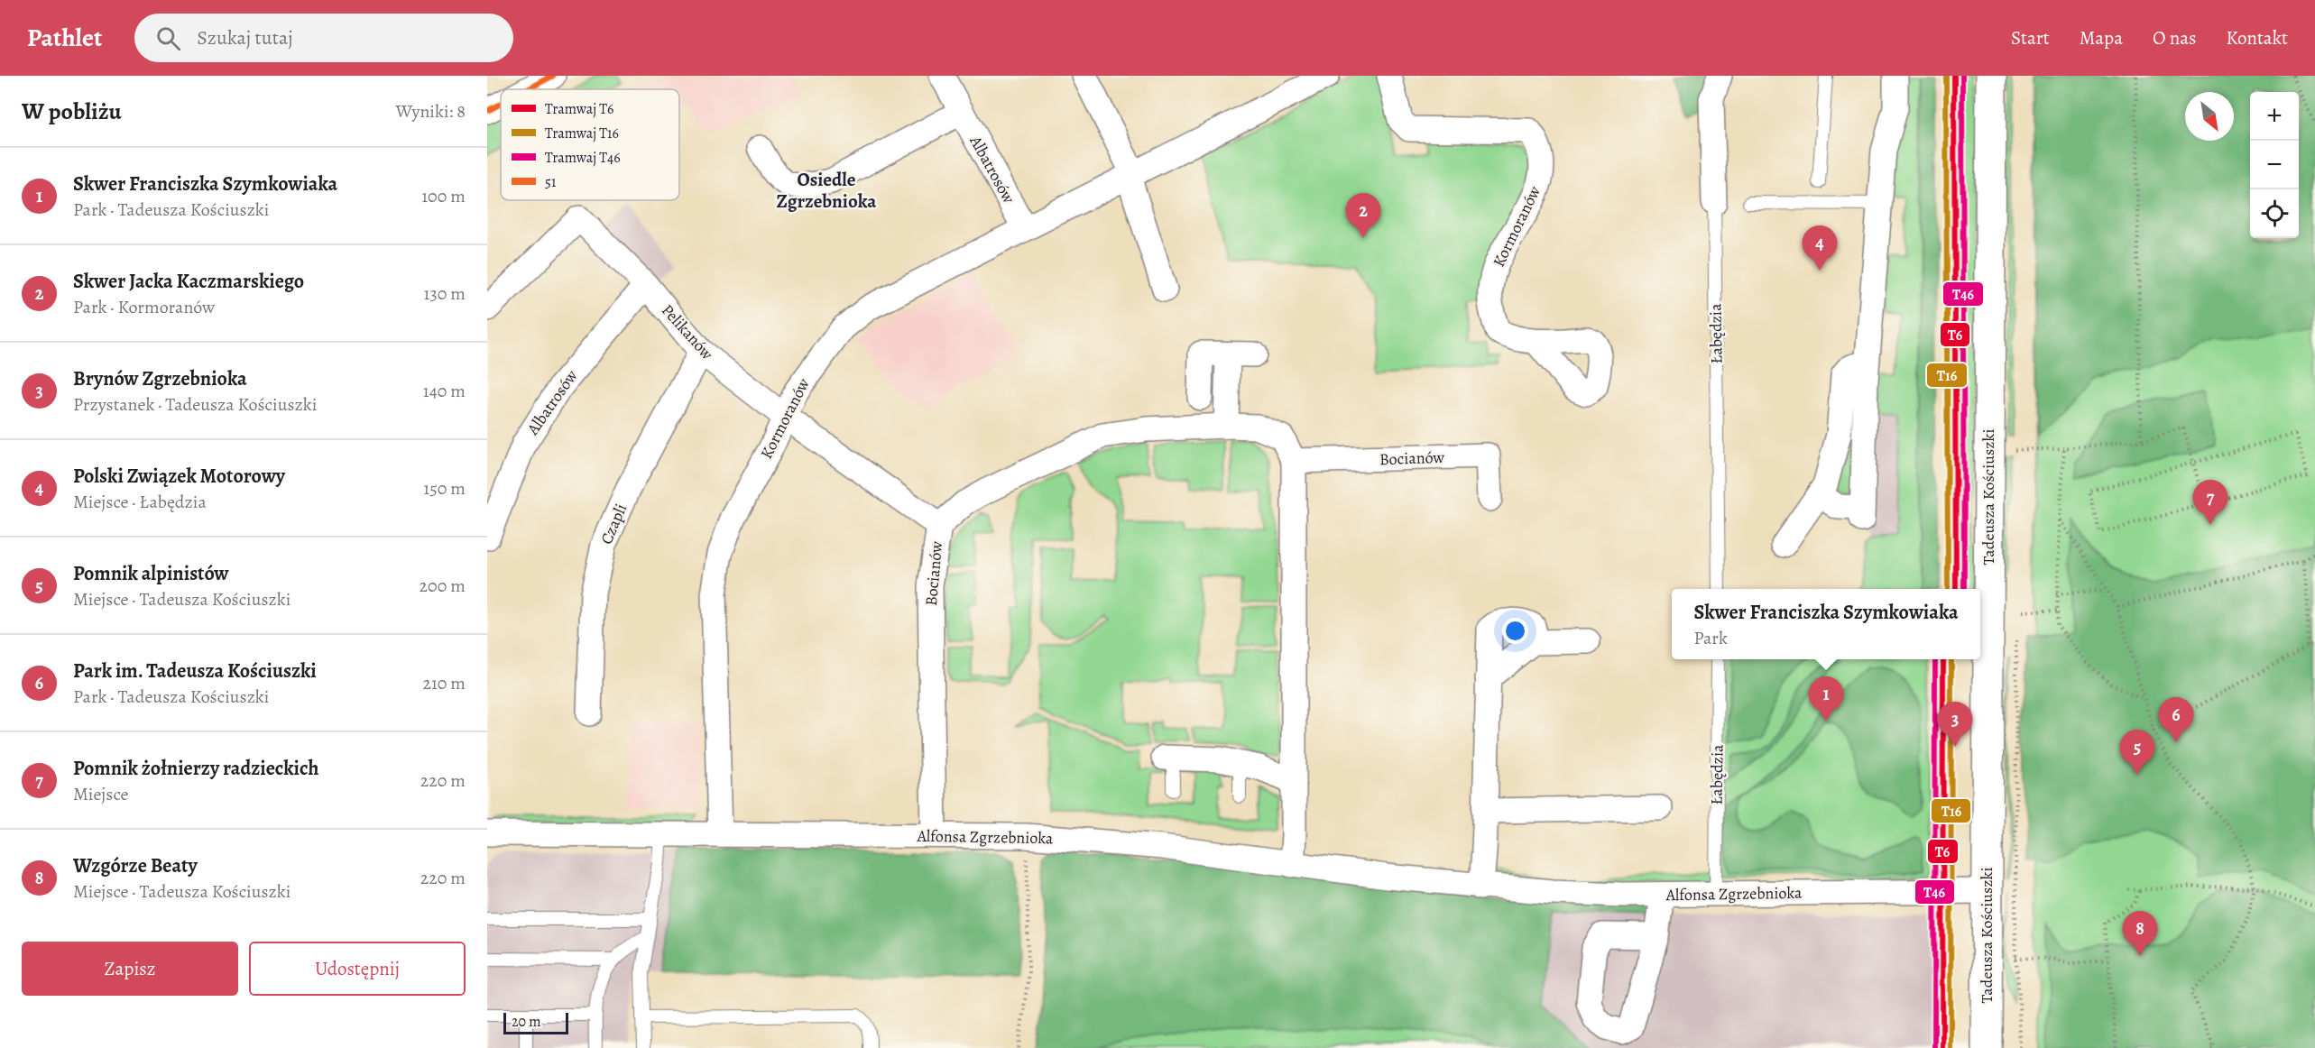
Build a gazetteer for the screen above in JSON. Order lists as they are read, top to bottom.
{
  "streets": {
    "street": [
      "Albatrosów",
      "Kormoranów",
      "Pelikanów",
      "Łabędzia",
      "Bocianów",
      "Tadeusza Kościuszki",
      "Czapli",
      "Alfonsa Zgrzebnioka"
    ]
  },
  "crossings": [
    ["Albatrosów", "Kormoranów"],
    ["Albatrosów", "Pelikanów"],
    ["Kormoranów", "Pelikanów"],
    ["Kormoranów", "Alfonsa Zgrzebnioka"],
    ["Pelikanów", "Bocianów"],
    ["Pelikanów", "Czapli"],
    ["Łabędzia", "Alfonsa Zgrzebnioka"],
    ["Bocianów", "Alfonsa Zgrzebnioka"],
    ["Tadeusza Kościuszki", "Alfonsa Zgrzebnioka"]
  ],
  "districts": ["Osiedle Zgrzebnioka"],
  "lines": [
    "tram line T6",
    "tram line T16",
    "tram line T46",
    "transit line 51"
  ],
  "legend": [
    "Tramwaj T6",
    "Tramwaj T16",
    "Tramwaj T46",
    "51"
  ],
  "scale_bar": "20 m",
  "north": "bottom right",
  "page": {
    "header": "Pathlet",
    "search": "Szukaj tutaj",
    "nav": [
      "Start",
      "Mapa",
      "O nas",
      "Kontakt"
    ],
    "heading": ["W pobliżu", "Wyniki: 8"],
    "map_buttons": ["+", "−"],
    "list": [
      {
        "mark": "1",
        "name": "Skwer Franciszka Szymkowiaka",
        "note": "Park · Tadeusza Kościuszki",
        "value": "100 m"
      },
      {
        "mark": "2",
        "name": "Skwer Jacka Kaczmarskiego",
        "note": "Park · Kormoranów",
        "value": "130 m"
      },
      {
        "mark": "3",
        "name": "Brynów Zgrzebnioka",
        "note": "Przystanek · Tadeusza Kościuszki",
        "value": "140 m"
      },
      {
        "mark": "4",
        "name": "Polski Związek Motorowy",
        "note": "Miejsce · Łabędzia",
        "value": "150 m"
      },
      {
        "mark": "5",
        "name": "Pomnik alpinistów",
        "note": "Miejsce · Tadeusza Kościuszki",
        "value": "200 m"
      },
      {
        "mark": "6",
        "name": "Park im. Tadeusza Kościuszki",
        "note": "Park · Tadeusza Kościuszki",
        "value": "210 m"
      },
      {
        "mark": "7",
        "name": "Pomnik żołnierzy radzieckich",
        "note": "Miejsce",
        "value": "220 m"
      },
      {
        "mark": "8",
        "name": "Wzgórze Beaty",
        "note": "Miejsce · Tadeusza Kościuszki",
        "value": "220 m"
      }
    ],
    "pins": [
      "2",
      "4",
      "7",
      "1",
      "6",
      "3",
      "5",
      "8"
    ],
    "popup": ["Skwer Franciszka Szymkowiaka", "Park"],
    "buttons": ["Zapisz", "Udostępnij"],
    "scale": "20 m"
  }
}
